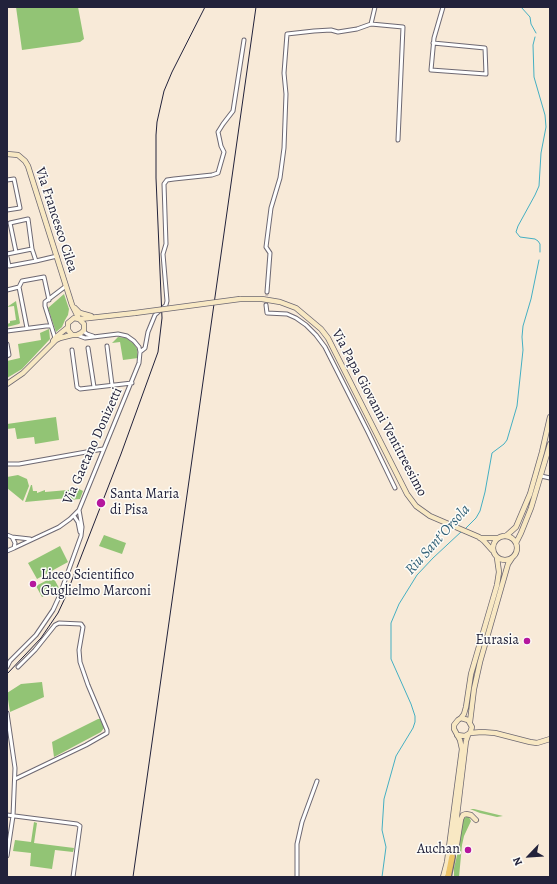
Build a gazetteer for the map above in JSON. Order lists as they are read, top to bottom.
{
  "streets": {
    "main road": ["Via Francesco Cilea", "Via Papa Giovanni Ventitreesimo"],
    "street": ["Via Gaetano Donizetti"]
  },
  "crossings": [
    ["Via Francesco Cilea", "Via Papa Giovanni Ventitreesimo"]
  ],
  "water": ["Riu Sant'Orsola"],
  "places": [
    "Santa Maria di Pisa",
    "Liceo Scientifico Guglielmo Marconi",
    "Eurasia",
    "Auchan"
  ],
  "north": "bottom left"
}
